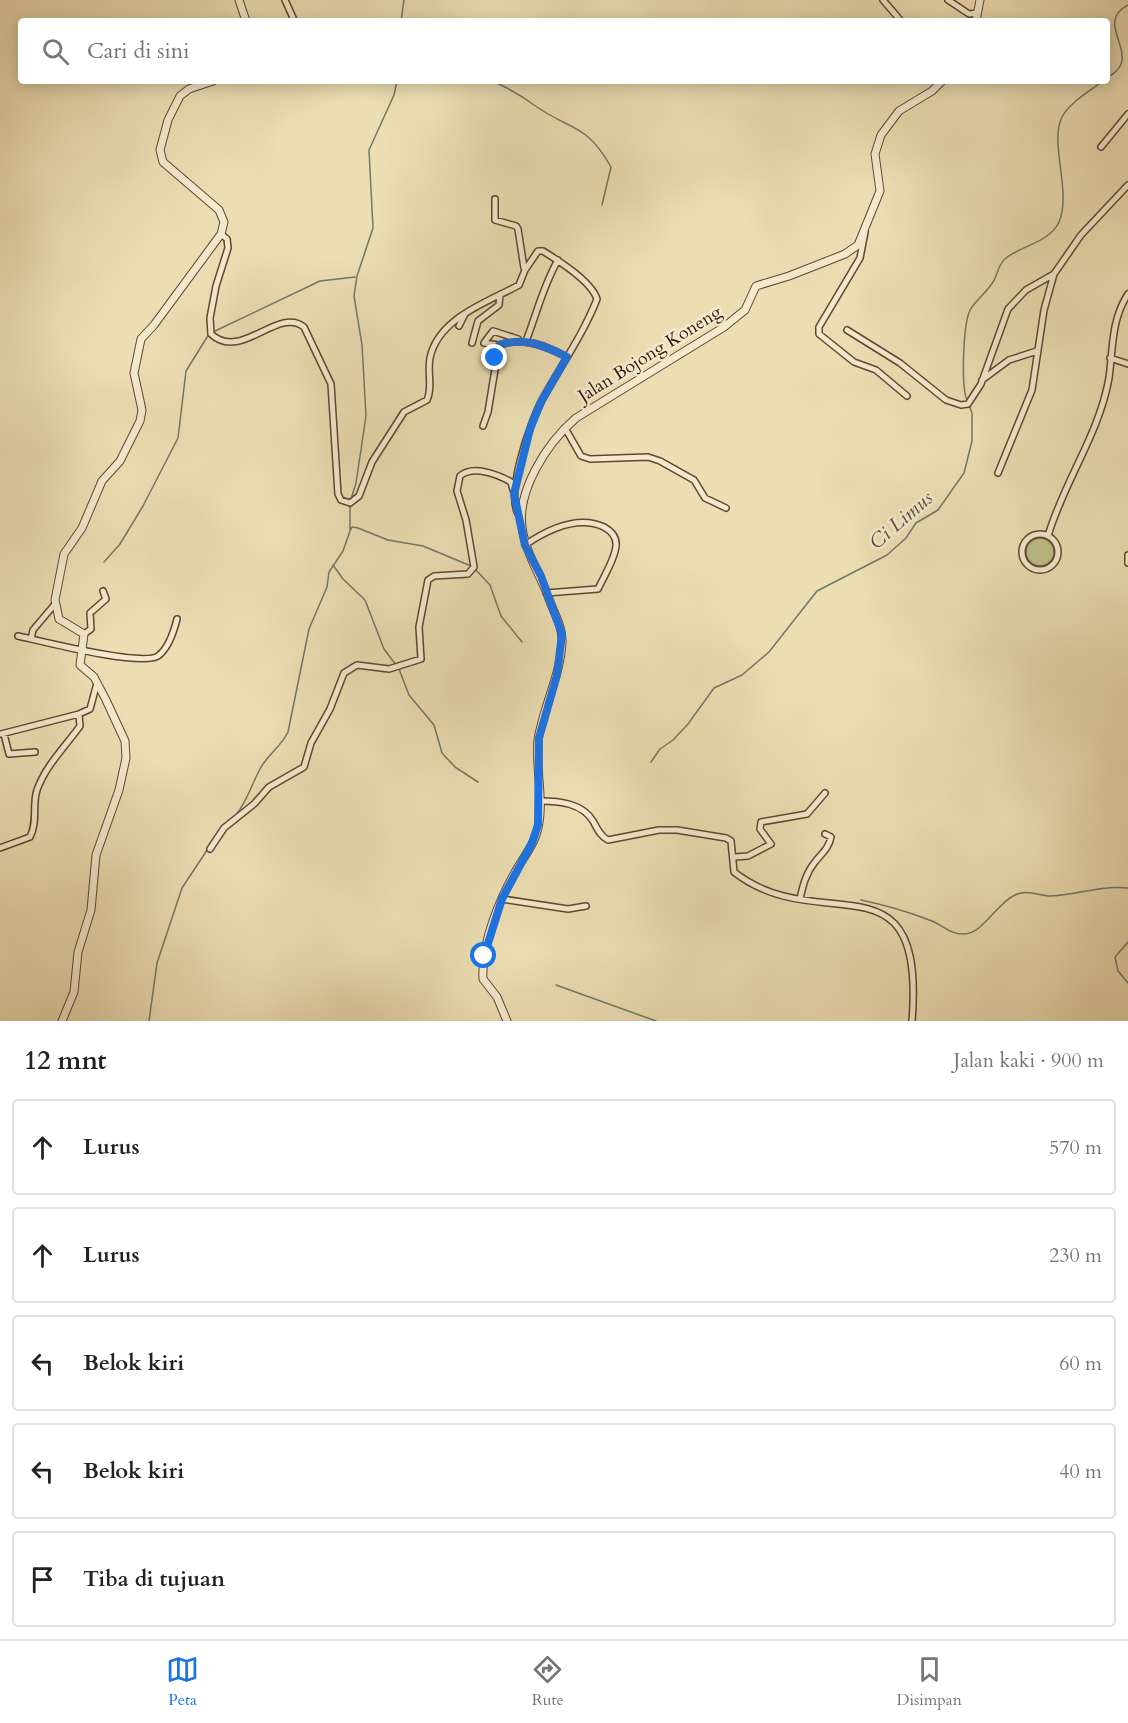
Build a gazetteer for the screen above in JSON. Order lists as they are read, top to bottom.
{
  "streets": {
    "street": ["Jalan Bojong Koneng"]
  },
  "water": ["Ci Limus"],
  "page": {
    "search": "Cari di sini",
    "heading": ["12 mnt", "Jalan kaki · 900 m"],
    "list": [
      ["Lurus", "570 m"],
      ["Lurus", "230 m"],
      ["Belok kiri", "60 m"],
      ["Belok kiri", "40 m"],
      "Tiba di tujuan"
    ],
    "nav": ["Peta", "Rute", "Disimpan"]
  }
}
